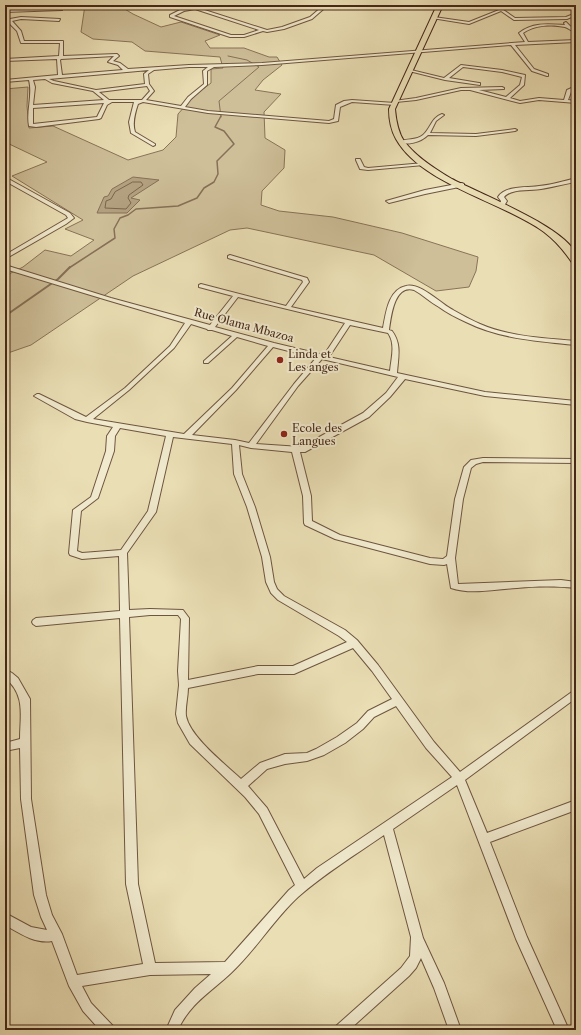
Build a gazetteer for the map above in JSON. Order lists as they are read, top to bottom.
{
  "streets": {
    "street": ["Rue Olama Mbazoa"]
  },
  "places": ["Linda et Les anges", "Ecole des Langues"]
}
